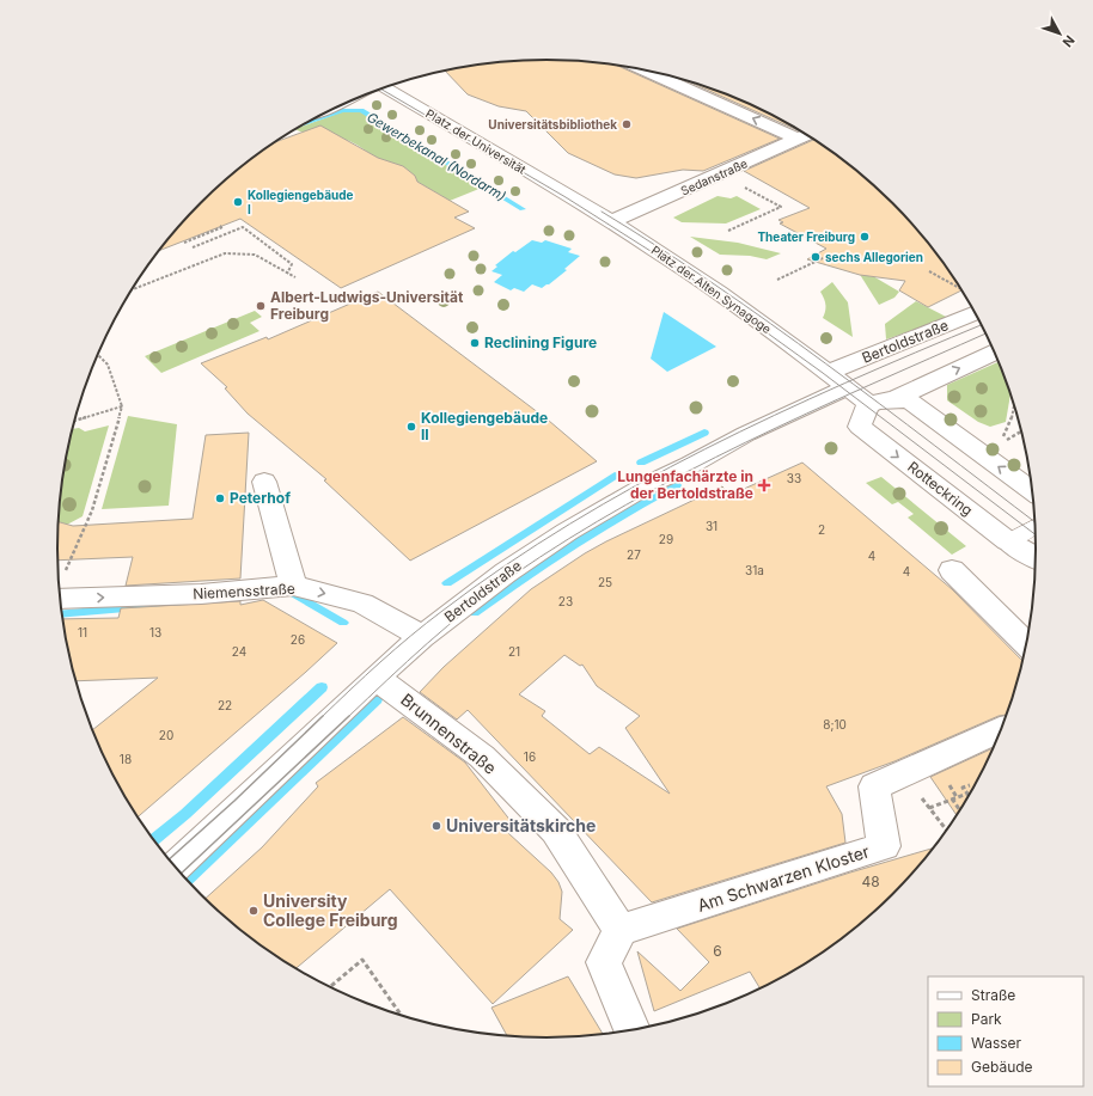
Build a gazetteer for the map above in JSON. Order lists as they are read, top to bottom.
{
  "streets": {
    "street": [
      "Platz der Universität",
      "Sedanstraße",
      "Platz der Alten Synagoge",
      "Bertoldstraße",
      "Rotteckring",
      "Niemensstraße",
      "Brunnenstraße",
      "Am Schwarzen Kloster"
    ]
  },
  "crossings": [
    ["Platz der Universität", "Platz der Alten Synagoge"],
    ["Sedanstraße", "Platz der Alten Synagoge"],
    ["Platz der Alten Synagoge", "Bertoldstraße"],
    ["Bertoldstraße", "Niemensstraße"],
    ["Bertoldstraße", "Brunnenstraße"],
    ["Brunnenstraße", "Am Schwarzen Kloster"]
  ],
  "one_way": ["Rotteckring", "Niemensstraße"],
  "water": ["Gewerbekanal (Nordarm)"],
  "places": {
    "other": [
      "Universitätsbibliothek",
      "Kollegiengebäude I",
      "Theater Freiburg",
      "sechs Allegorien",
      "Albert-Ludwigs-Universität Freiburg",
      "Reclining Figure",
      "Kollegiengebäude II",
      "Peterhof",
      "Universitätskirche",
      "University College Freiburg"
    ],
    "health": ["Lungenfachärzte in der Bertoldstraße"]
  },
  "house_numbers": [
    "33",
    "31",
    "2",
    "29",
    "27",
    "4",
    "31a",
    "4",
    "25",
    "23",
    "11",
    "13",
    "26",
    "24",
    "21",
    "22",
    "8;10",
    "20",
    "16",
    "18",
    "48",
    "6"
  ],
  "legend": [
    "Straße",
    "Park",
    "Wasser",
    "Gebäude"
  ],
  "north": "bottom right"
}
